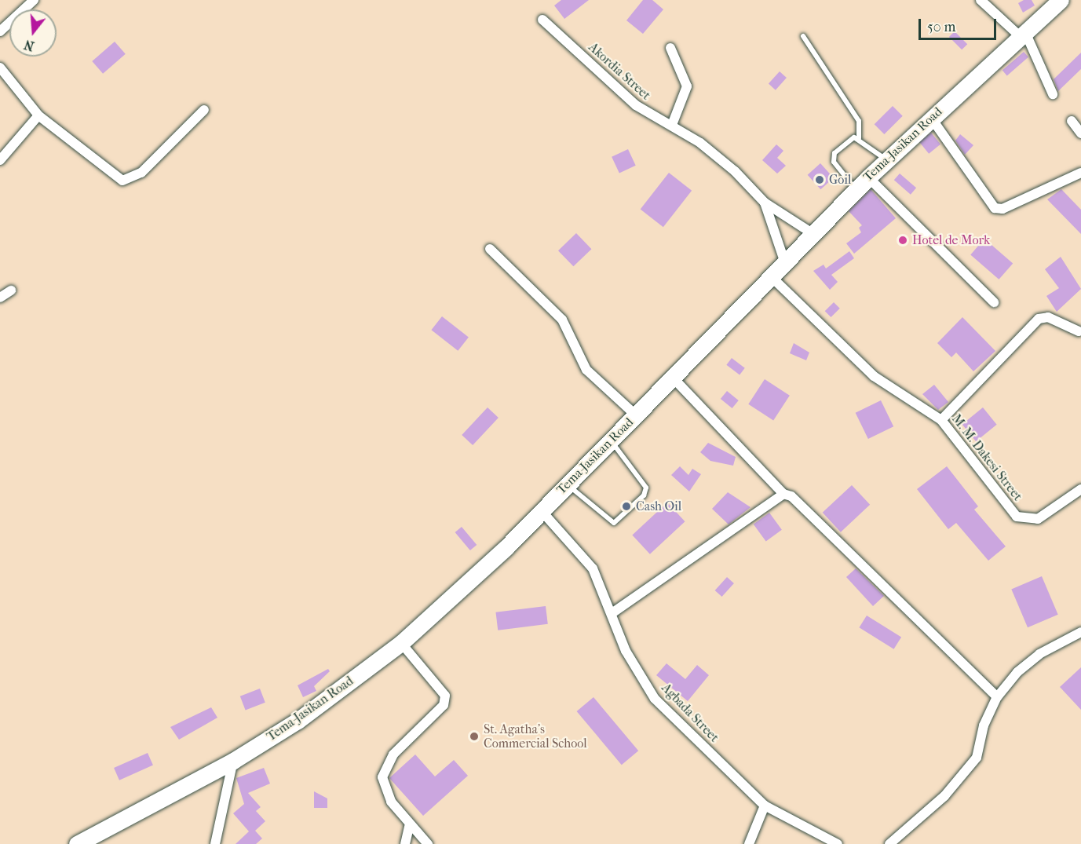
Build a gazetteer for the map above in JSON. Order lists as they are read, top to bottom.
{
  "streets": {
    "highway": ["Tema-Jasikan Road"],
    "street": ["Akordia Street", "M. M. Dakesi Street", "Agbada Street"]
  },
  "crossings": [
    ["Akordia Street", "Tema-Jasikan Road"],
    ["Tema-Jasikan Road", "M. M. Dakesi Street"],
    ["Tema-Jasikan Road", "Agbada Street"]
  ],
  "places": [
    "Goil",
    "Hotel de Mork",
    "Cash Oil",
    "St. Agatha's Commercial School"
  ],
  "scale_bar": "50 m",
  "north": "bottom"
}
